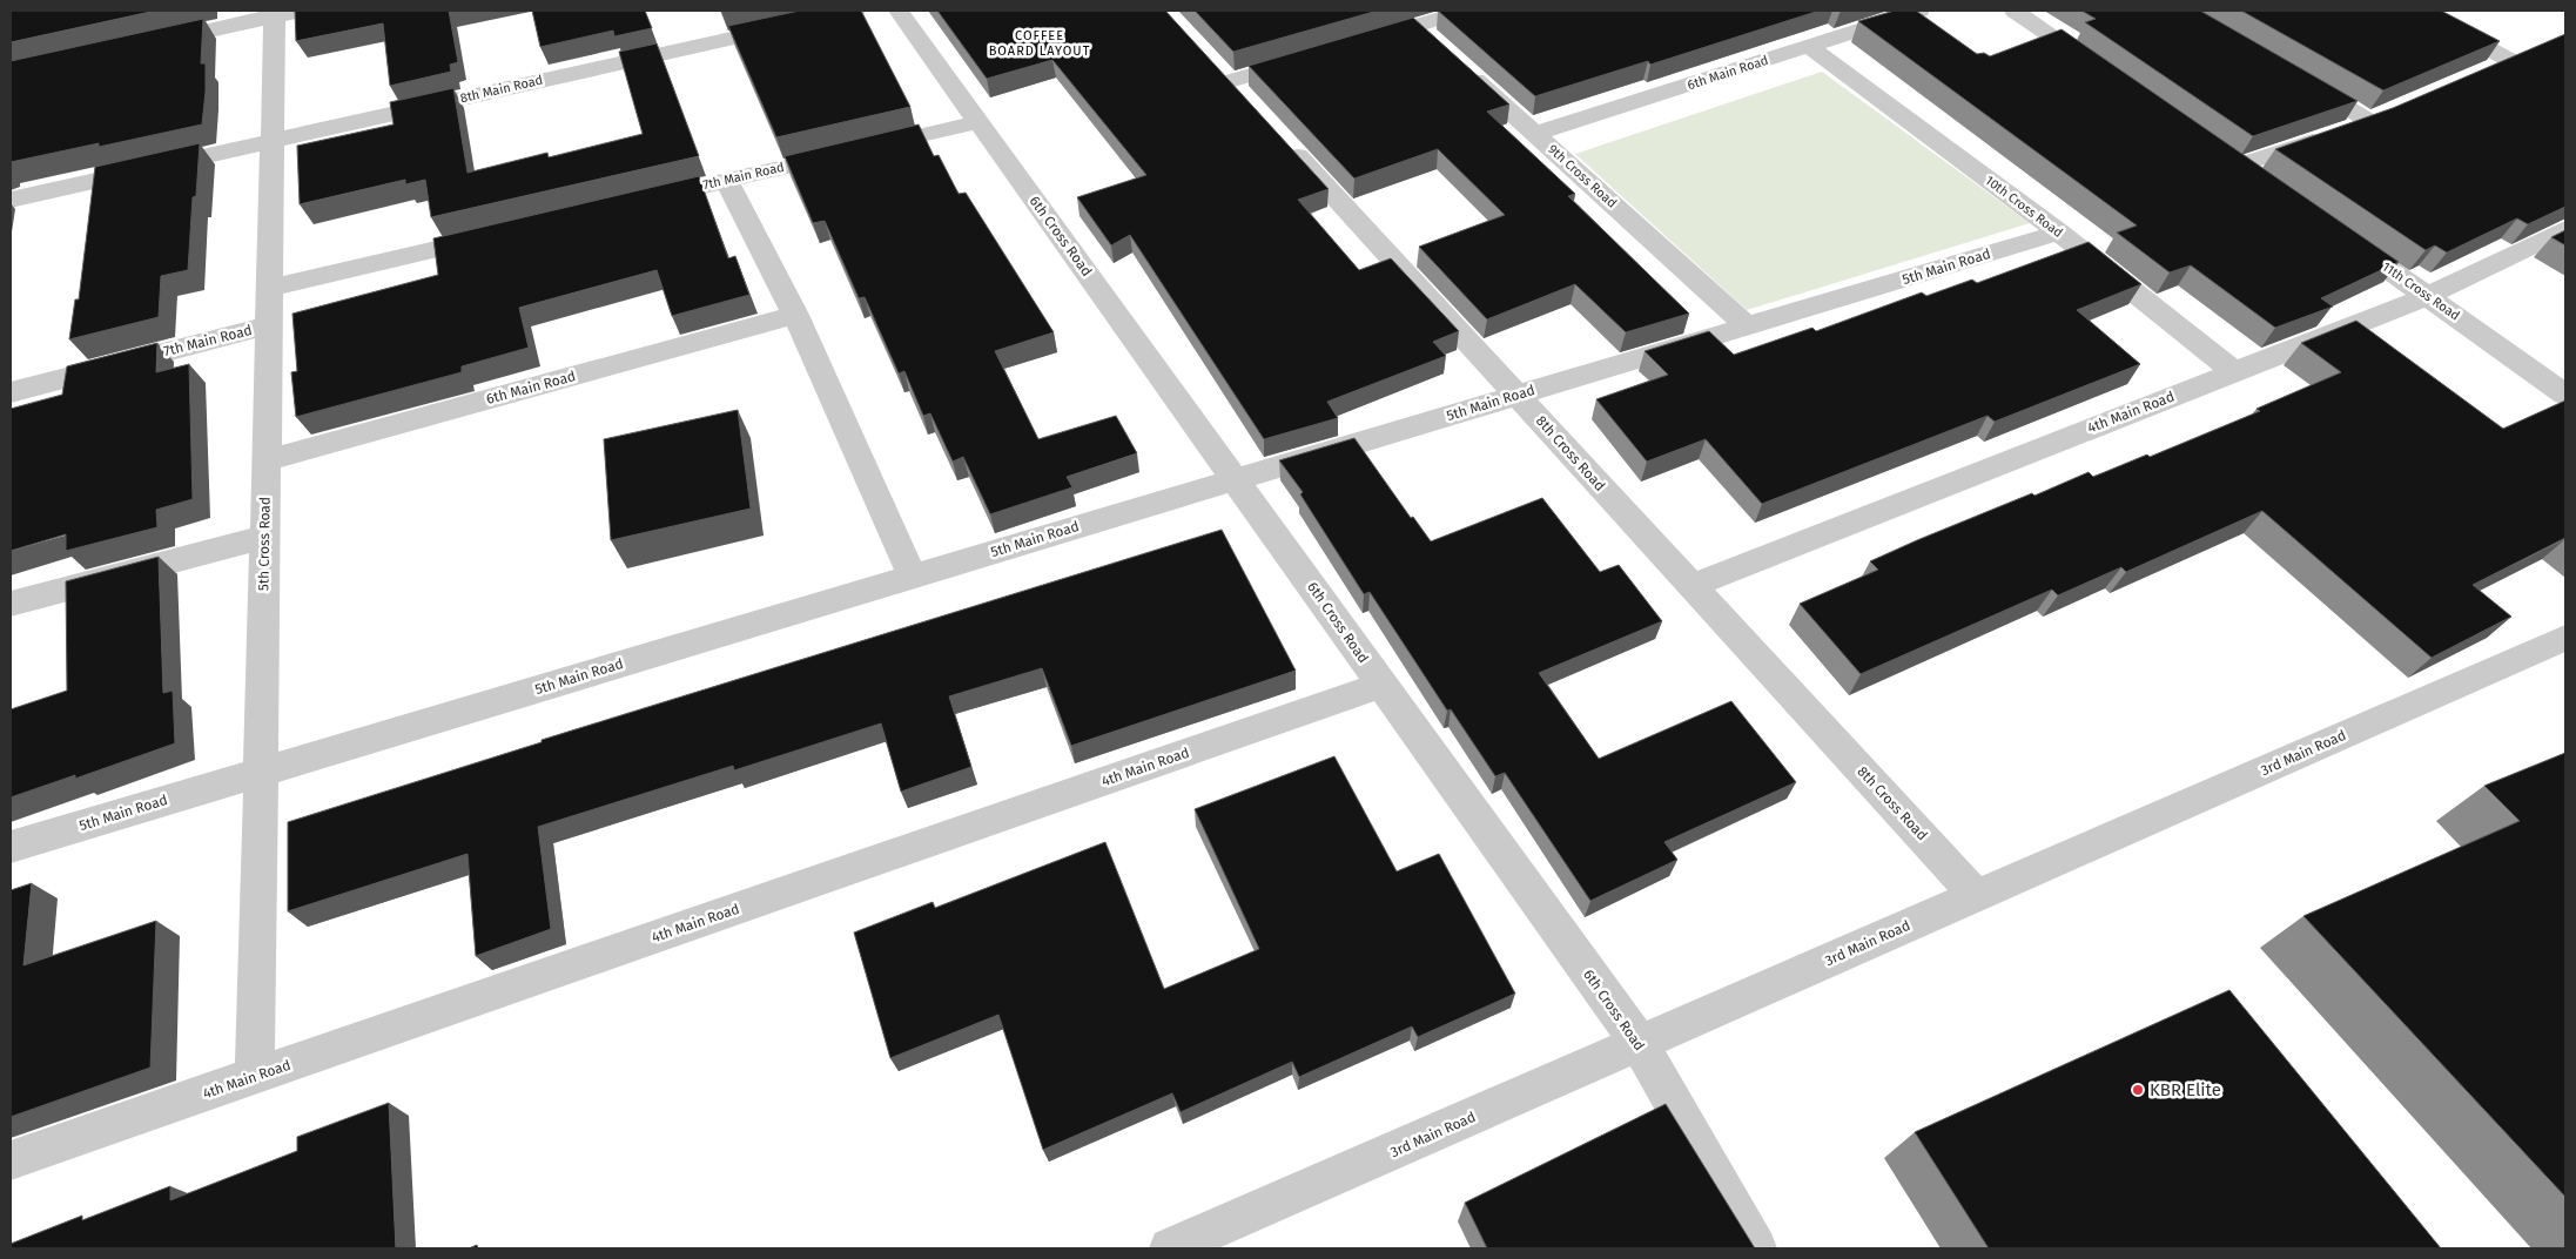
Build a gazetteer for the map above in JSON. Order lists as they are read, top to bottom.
{
  "streets": {
    "street": [
      "6th Main Road",
      "8th Main Road",
      "7th Main Road",
      "9th Cross Road",
      "10th Cross Road",
      "6th Cross Road",
      "5th Main Road",
      "11th Cross Road",
      "4th Main Road",
      "8th Cross Road",
      "5th Cross Road",
      "3rd Main Road"
    ]
  },
  "crossings": [
    ["6th Main Road", "9th Cross Road"],
    ["6th Main Road", "10th Cross Road"],
    ["6th Main Road", "5th Cross Road"],
    ["8th Main Road", "5th Cross Road"],
    ["7th Main Road", "6th Cross Road"],
    ["7th Main Road", "5th Cross Road"],
    ["9th Cross Road", "5th Main Road"],
    ["10th Cross Road", "5th Main Road"],
    ["10th Cross Road", "4th Main Road"],
    ["6th Cross Road", "5th Main Road"],
    ["6th Cross Road", "4th Main Road"],
    ["6th Cross Road", "3rd Main Road"],
    ["5th Main Road", "8th Cross Road"],
    ["5th Main Road", "5th Cross Road"],
    ["11th Cross Road", "4th Main Road"],
    ["4th Main Road", "8th Cross Road"],
    ["4th Main Road", "5th Cross Road"],
    ["8th Cross Road", "3rd Main Road"]
  ],
  "districts": ["COFFEE BOARD LAYOUT"],
  "places": ["KBR Elite"]
}
